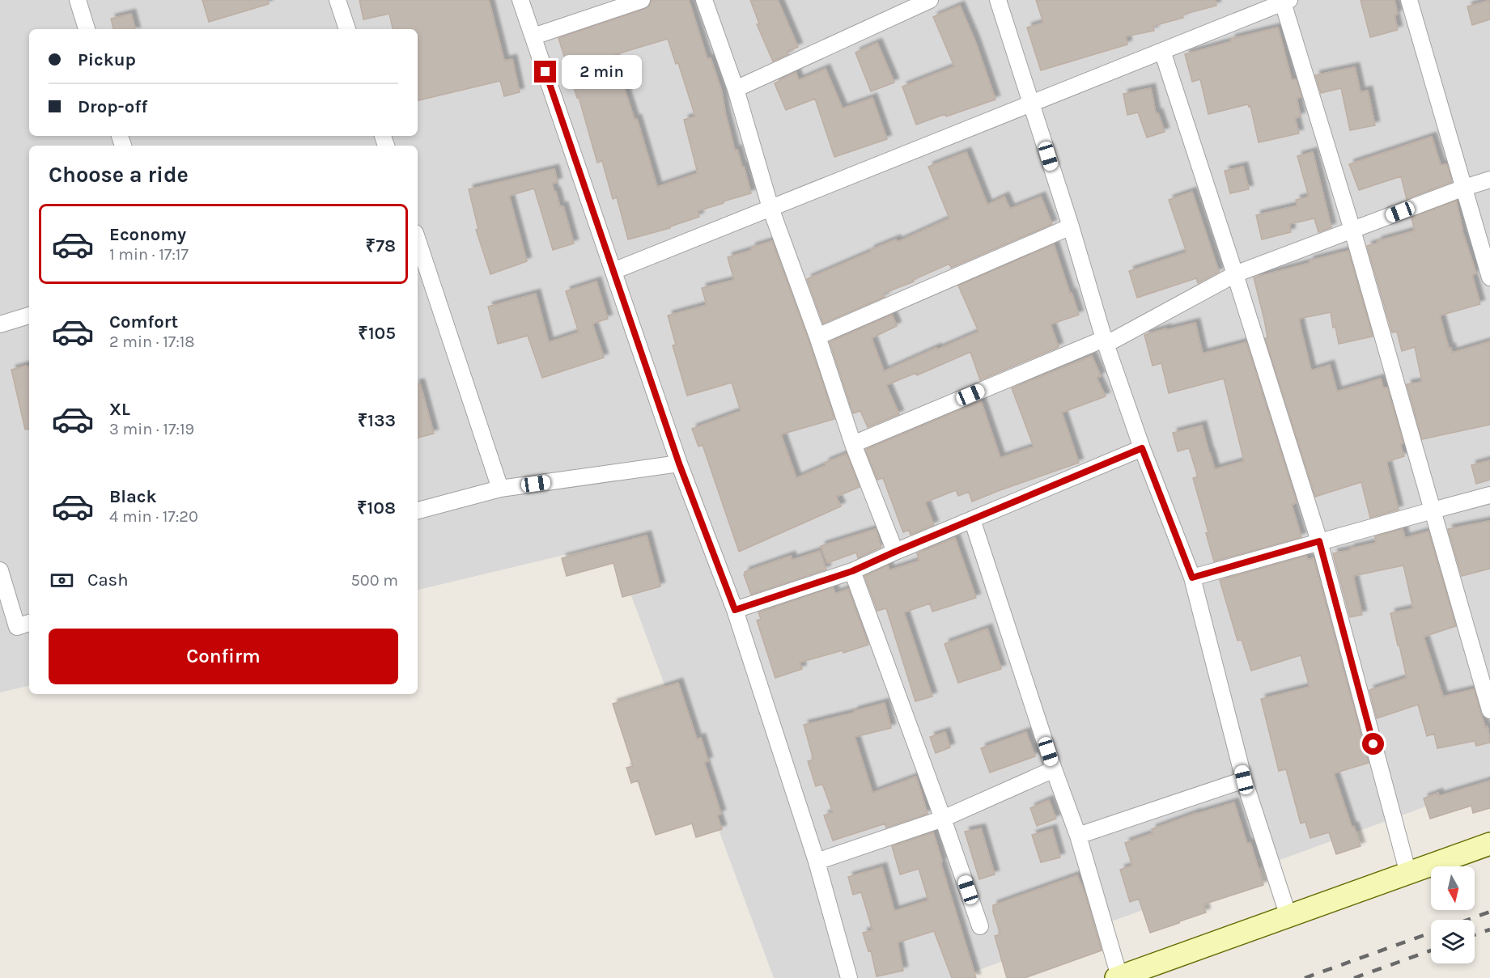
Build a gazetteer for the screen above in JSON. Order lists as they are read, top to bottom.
{
  "north": "bottom",
  "page": {
    "banner": ["Pickup", "Drop-off"],
    "bubble": "2 min",
    "heading": "Choose a ride",
    "list": [
      {
        "name": "Economy",
        "note": "1 min · 17:17",
        "value": "₹78"
      },
      {
        "name": "Comfort",
        "note": "2 min · 17:18",
        "value": "₹105"
      },
      {
        "name": "XL",
        "note": "3 min · 17:19",
        "value": "₹133"
      },
      {
        "name": "Black",
        "note": "4 min · 17:20",
        "value": "₹108"
      }
    ],
    "pay": ["Cash", "500 m"],
    "buttons": "Confirm"
  }
}
